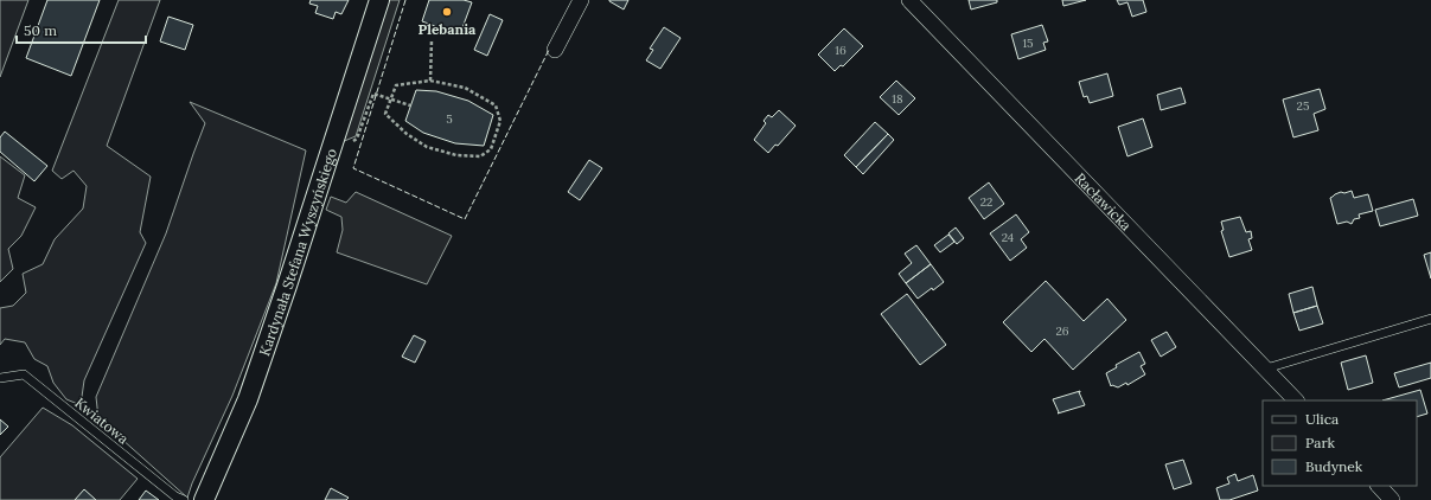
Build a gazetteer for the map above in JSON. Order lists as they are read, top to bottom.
{
  "streets": {
    "street": ["Racławicka", "Kardynała Stefana Wyszyńskiego"],
    "lane": ["Kwiatowa"]
  },
  "places": ["Plebania"],
  "house_numbers": [
    "15",
    "16",
    "18",
    "25",
    "5",
    "22",
    "24",
    "26"
  ],
  "legend": ["Ulica", "Park", "Budynek"],
  "scale_bar": "50 m"
}
